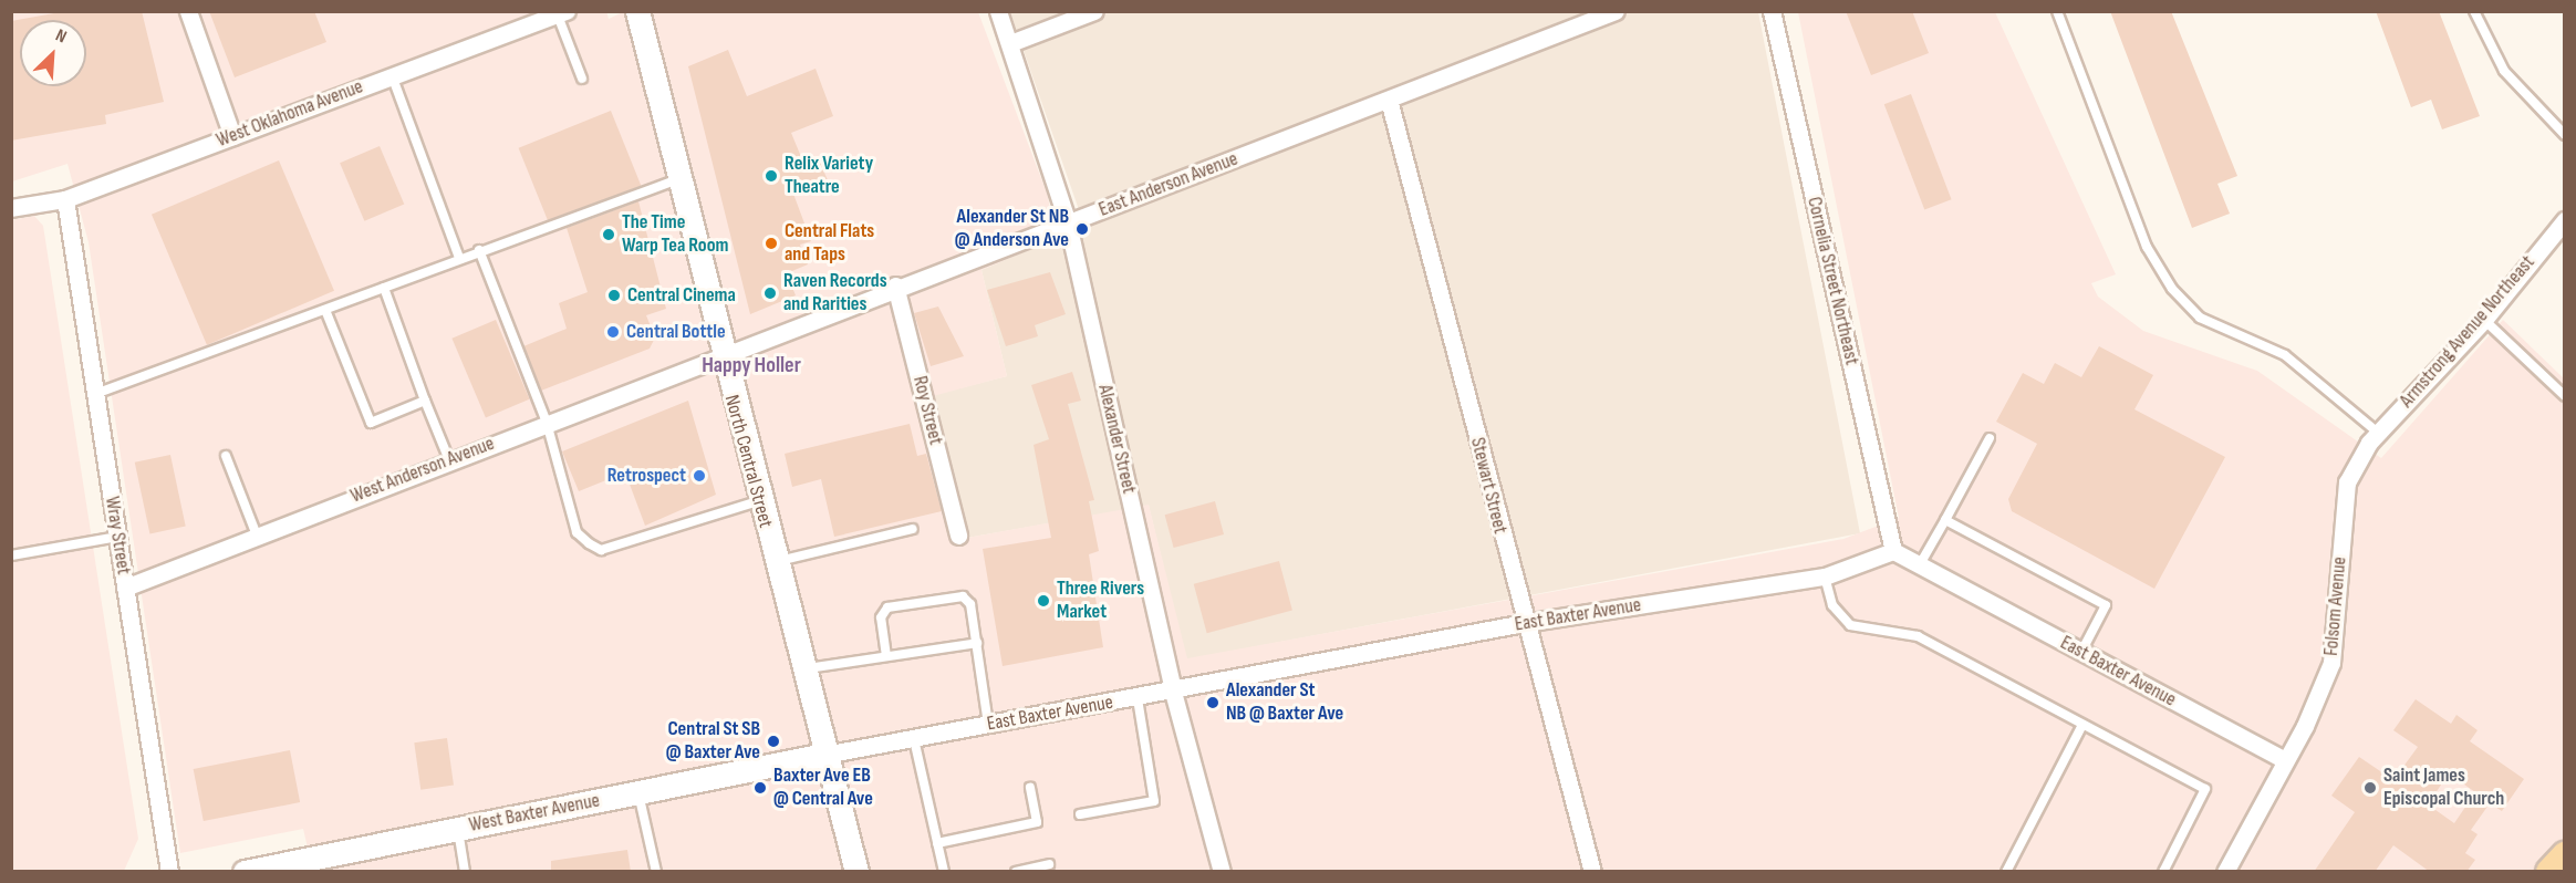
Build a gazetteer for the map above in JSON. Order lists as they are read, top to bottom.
{
  "streets": {
    "main road": ["North Central Street", "West Baxter Avenue"],
    "street": [
      "West Oklahoma Avenue",
      "East Anderson Avenue",
      "Cornelia Street Northeast",
      "Armstrong Avenue Northeast",
      "Roy Street",
      "Alexander Street",
      "West Anderson Avenue",
      "Stewart Street",
      "Wray Street",
      "Folsom Avenue",
      "East Baxter Avenue"
    ]
  },
  "crossings": [
    ["West Oklahoma Avenue", "Wray Street"],
    ["East Anderson Avenue", "Roy Street"],
    ["East Anderson Avenue", "Alexander Street"],
    ["East Anderson Avenue", "North Central Street"],
    ["East Anderson Avenue", "West Anderson Avenue"],
    ["East Anderson Avenue", "Stewart Street"],
    ["Cornelia Street Northeast", "East Baxter Avenue"],
    ["Armstrong Avenue Northeast", "Folsom Avenue"],
    ["Alexander Street", "East Baxter Avenue"],
    ["North Central Street", "West Anderson Avenue"],
    ["North Central Street", "East Baxter Avenue"],
    ["North Central Street", "West Baxter Avenue"],
    ["West Anderson Avenue", "Wray Street"],
    ["Stewart Street", "East Baxter Avenue"],
    ["Folsom Avenue", "East Baxter Avenue"],
    ["East Baxter Avenue", "West Baxter Avenue"]
  ],
  "districts": ["Happy Holler"],
  "places": [
    "Relix Variety Theatre",
    "Alexander St NB @ Anderson Ave",
    "The Time Warp Tea Room",
    "Central Flats and Taps",
    "Raven Records and Rarities",
    "Central Cinema",
    "Central Bottle",
    "Retrospect",
    "Three Rivers Market",
    "Alexander St NB @ Baxter Ave",
    "Central St SB @ Baxter Ave",
    "Baxter Ave EB @ Central Ave",
    "Saint James Episcopal Church"
  ],
  "north": "top right"
}
